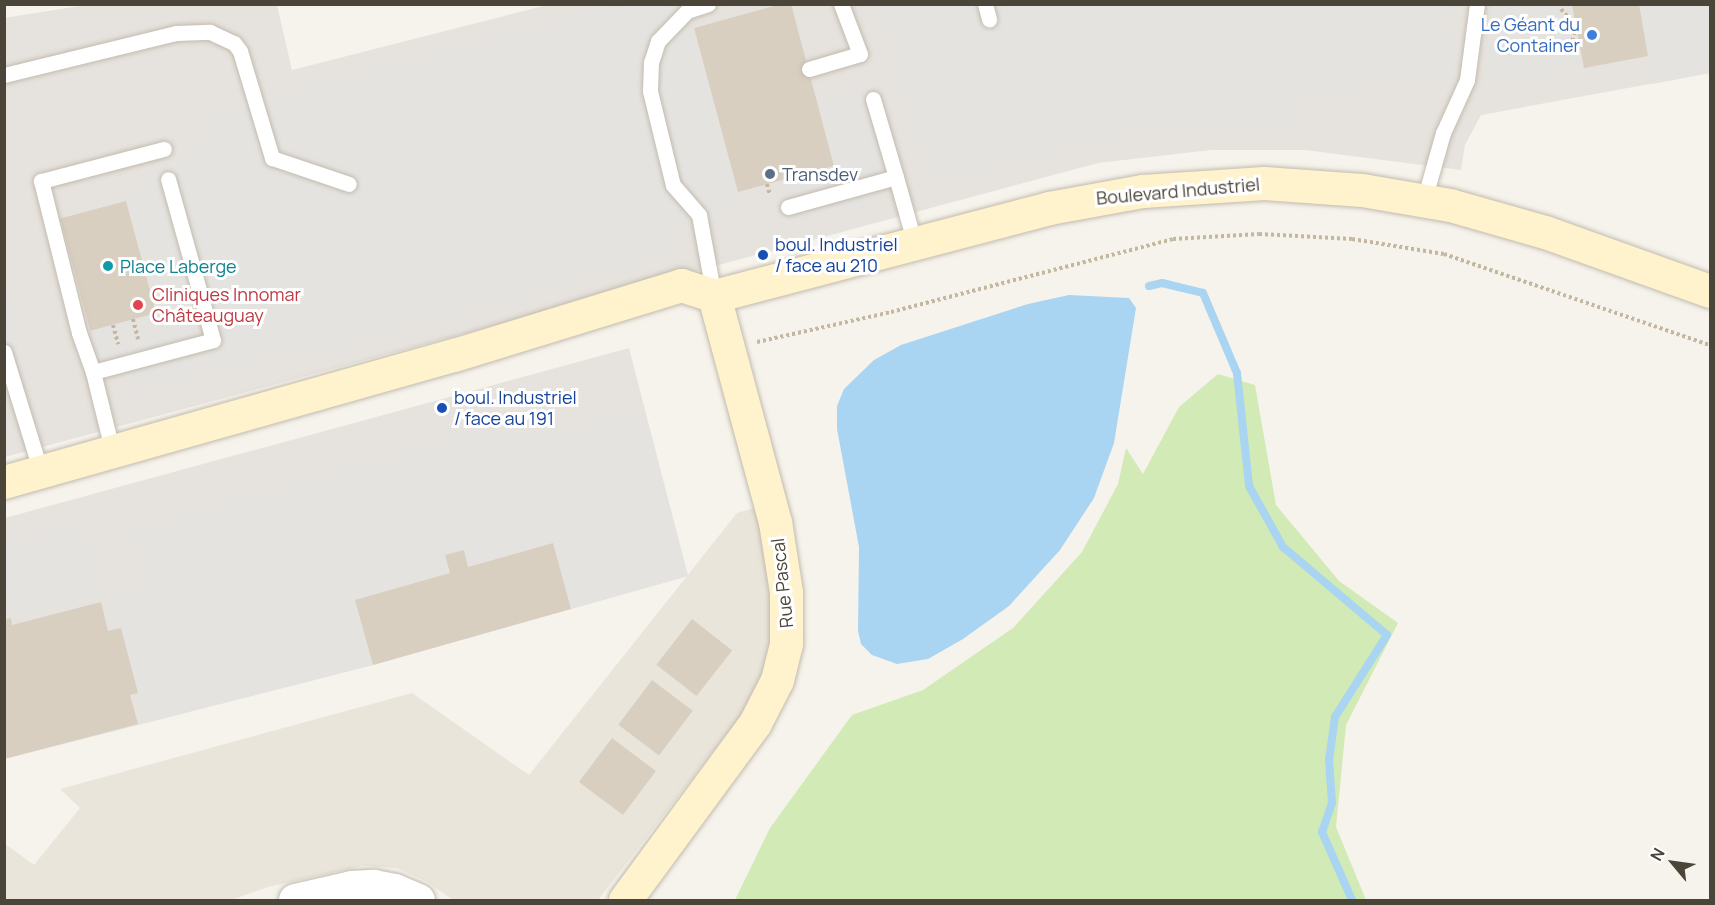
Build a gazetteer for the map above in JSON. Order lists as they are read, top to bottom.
{
  "streets": {
    "street": ["Boulevard Industriel", "Rue Pascal"]
  },
  "crossings": [
    ["Boulevard Industriel", "Rue Pascal"]
  ],
  "places": [
    "Le Géant du Container",
    "Transdev",
    "boul. Industriel / face au 210",
    "Place Laberge",
    "Cliniques Innomar Châteauguay",
    "boul. Industriel / face au 191"
  ],
  "north": "top left"
}
